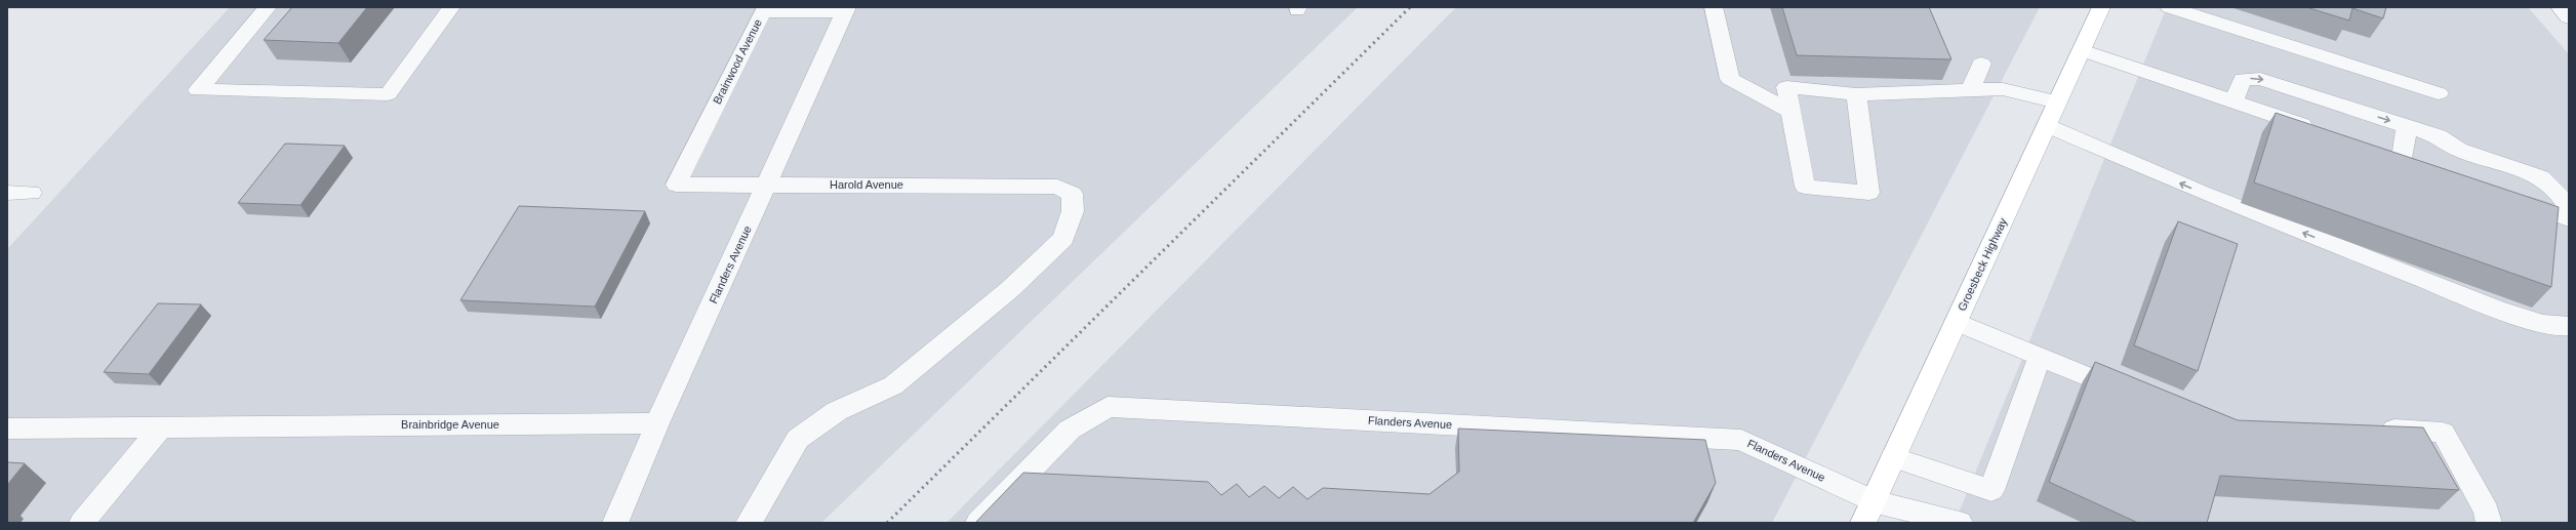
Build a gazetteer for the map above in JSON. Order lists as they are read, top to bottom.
{
  "streets": {
    "main road": ["Groesbeck Highway"],
    "street": [
      "Brainwood Avenue",
      "Harold Avenue",
      "Flanders Avenue",
      "Brainbridge Avenue"
    ]
  },
  "crossings": [
    ["Brainwood Avenue", "Harold Avenue"],
    ["Brainwood Avenue", "Flanders Avenue"],
    ["Harold Avenue", "Flanders Avenue"],
    ["Flanders Avenue", "Groesbeck Highway"],
    ["Flanders Avenue", "Brainbridge Avenue"]
  ]
}
